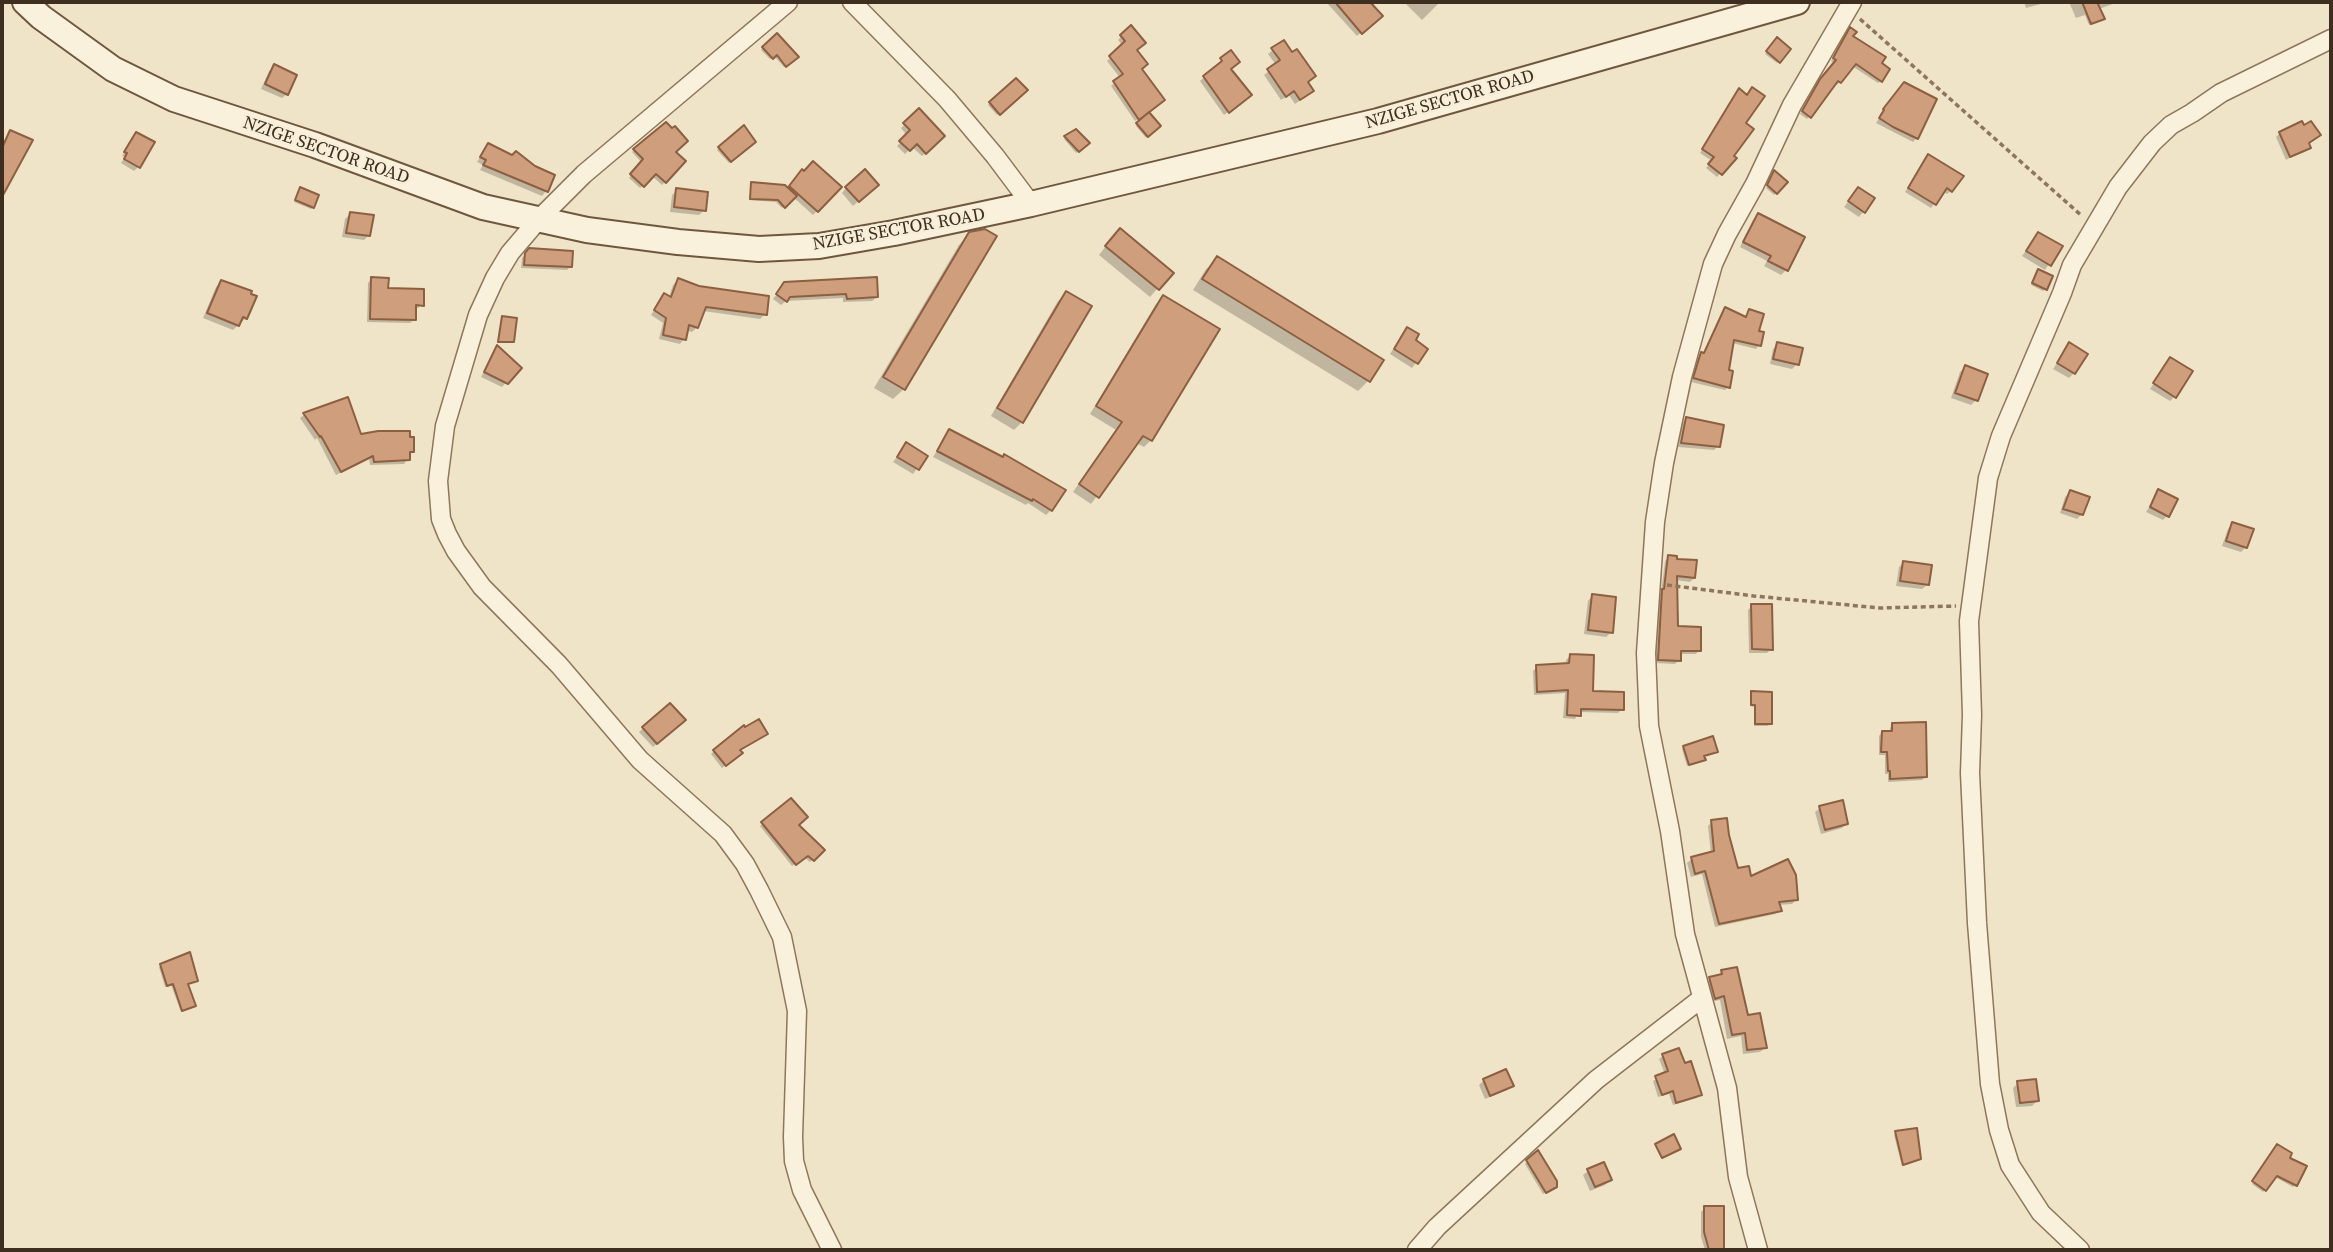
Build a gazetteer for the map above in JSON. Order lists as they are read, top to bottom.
{
  "streets": {
    "main road": ["NZIGE SECTOR ROAD"]
  }
}
